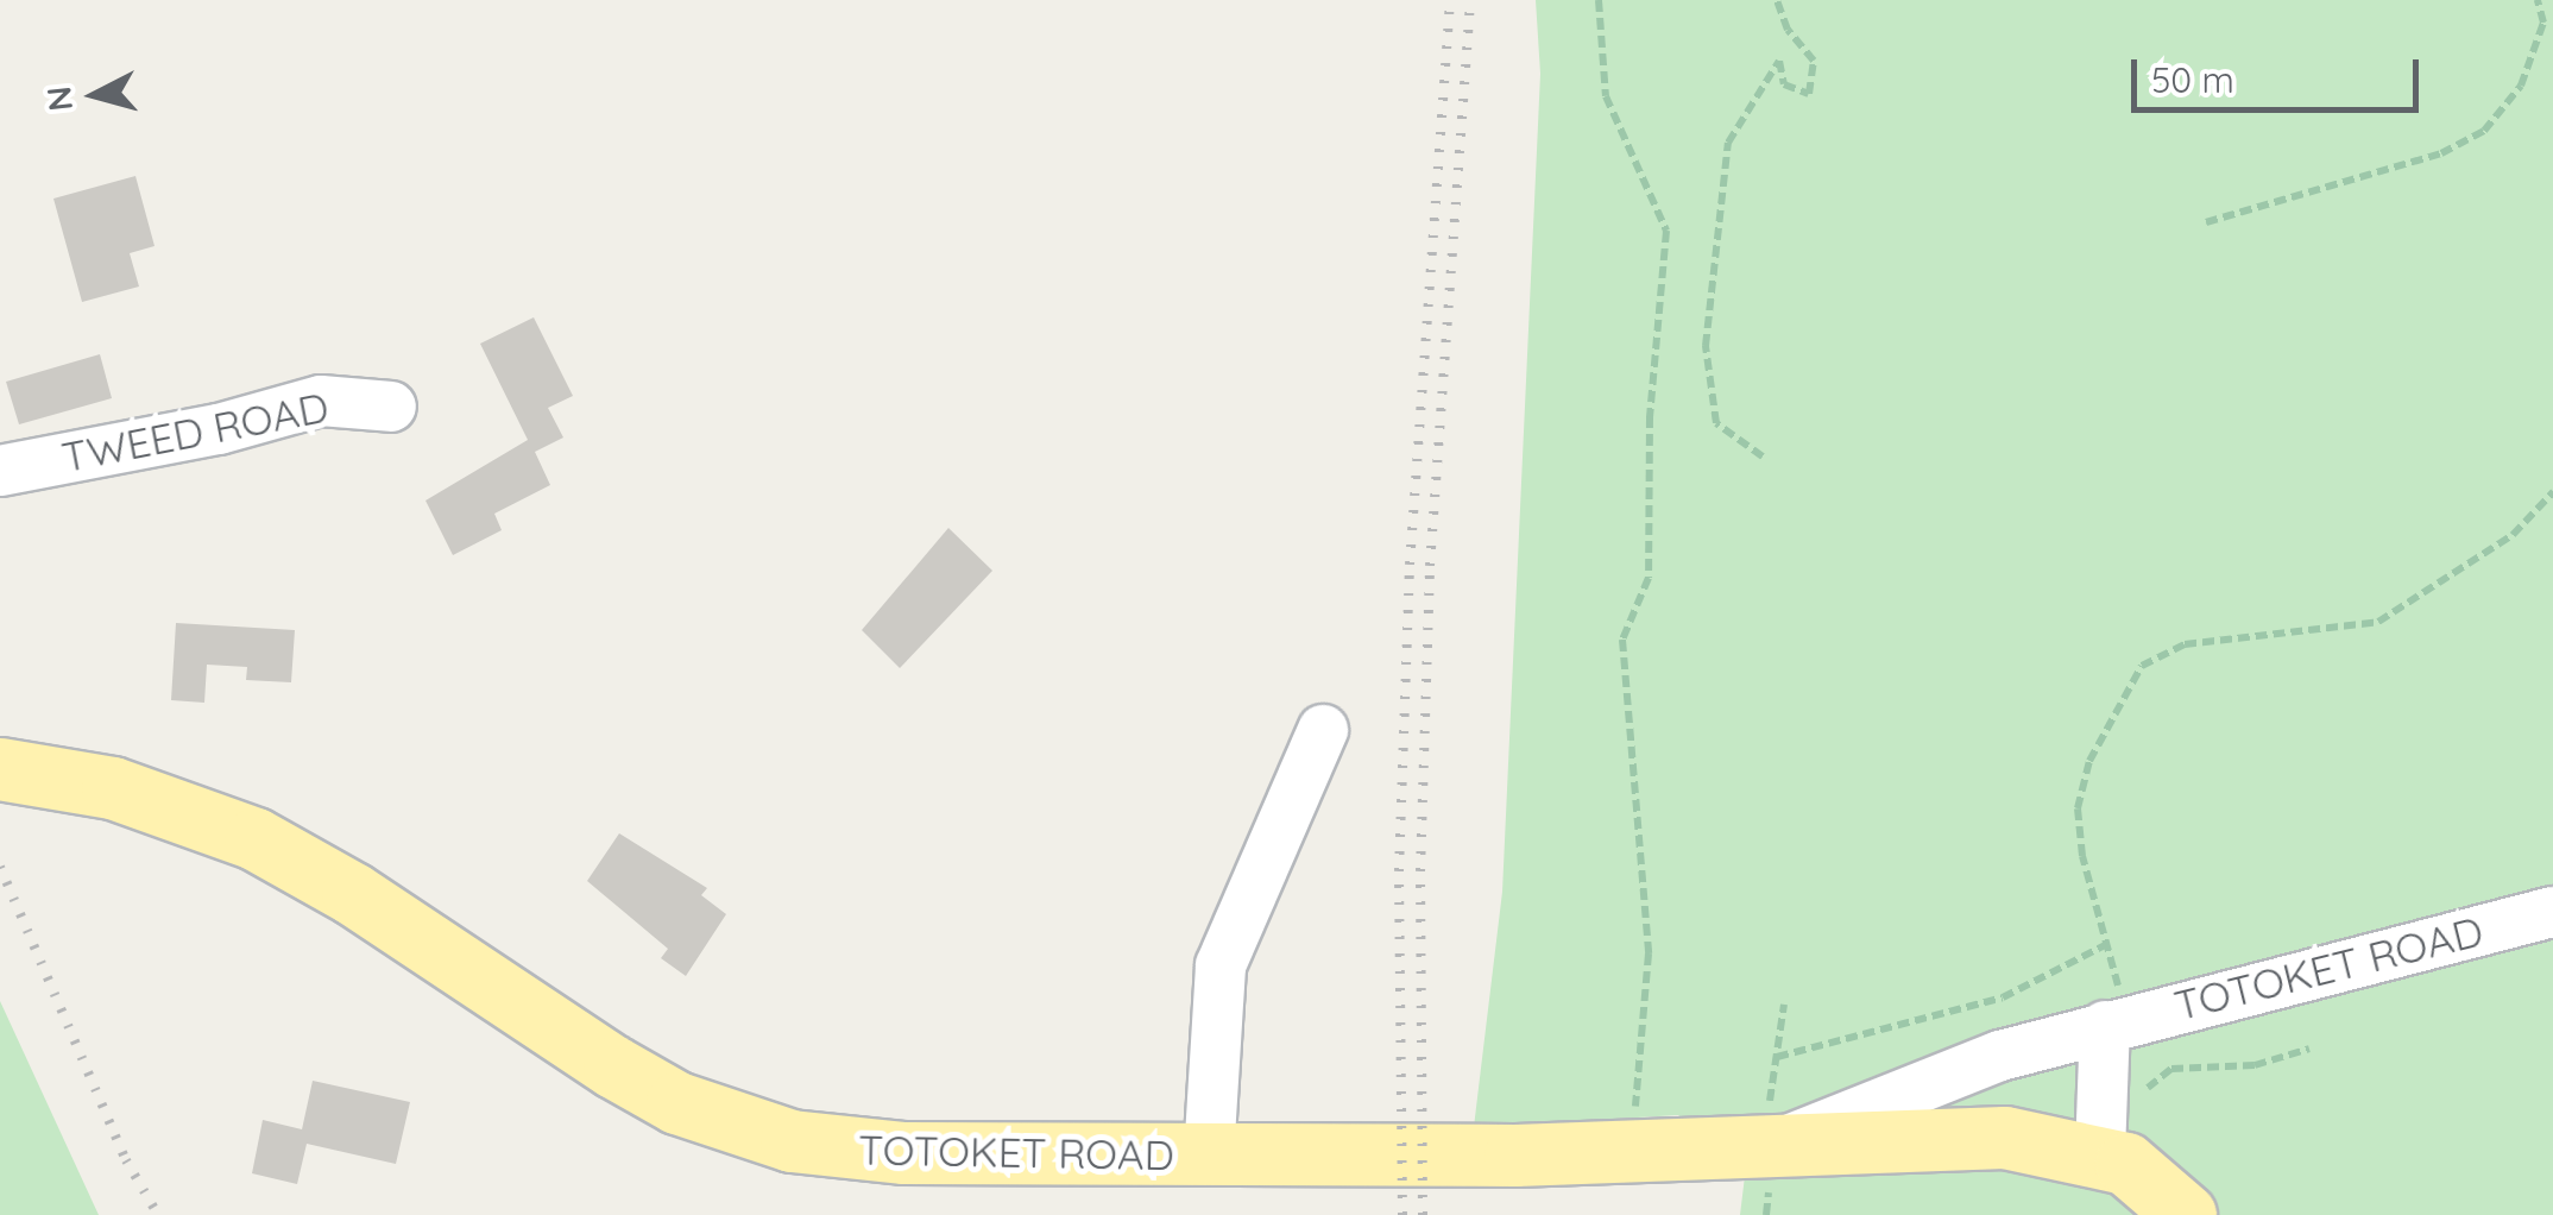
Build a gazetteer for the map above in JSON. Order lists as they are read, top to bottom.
{
  "streets": {
    "main road": ["TOTOKET ROAD"],
    "street": ["TWEED ROAD"]
  },
  "scale_bar": "50 m",
  "north": "left"
}
